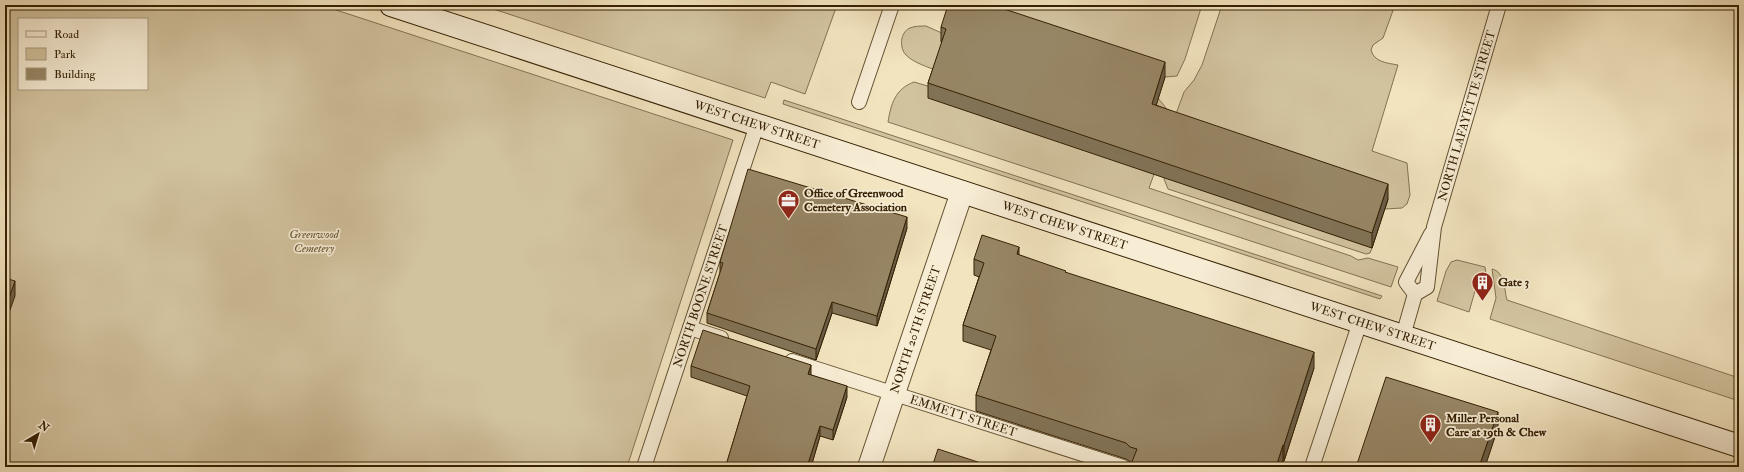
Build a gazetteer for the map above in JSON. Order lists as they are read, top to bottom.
{
  "streets": {
    "street": ["WEST CHEW STREET", "NORTH 20TH STREET"],
    "lane": ["NORTH LAFAYETTE STREET", "NORTH BOONE STREET", "EMMETT STREET"]
  },
  "crossings": [
    ["WEST CHEW STREET", "NORTH BOONE STREET"],
    ["WEST CHEW STREET", "NORTH 20TH STREET"],
    ["NORTH 20TH STREET", "EMMETT STREET"]
  ],
  "parks": ["Greenwood Cemetery"],
  "places": {
    "office": ["Office of Greenwood Cemetery Association"],
    "building": ["Gate 3", "Miller Personal Care at 19th & Chew"]
  },
  "legend": ["Road", "Park", "Building"],
  "north": "top right"
}
